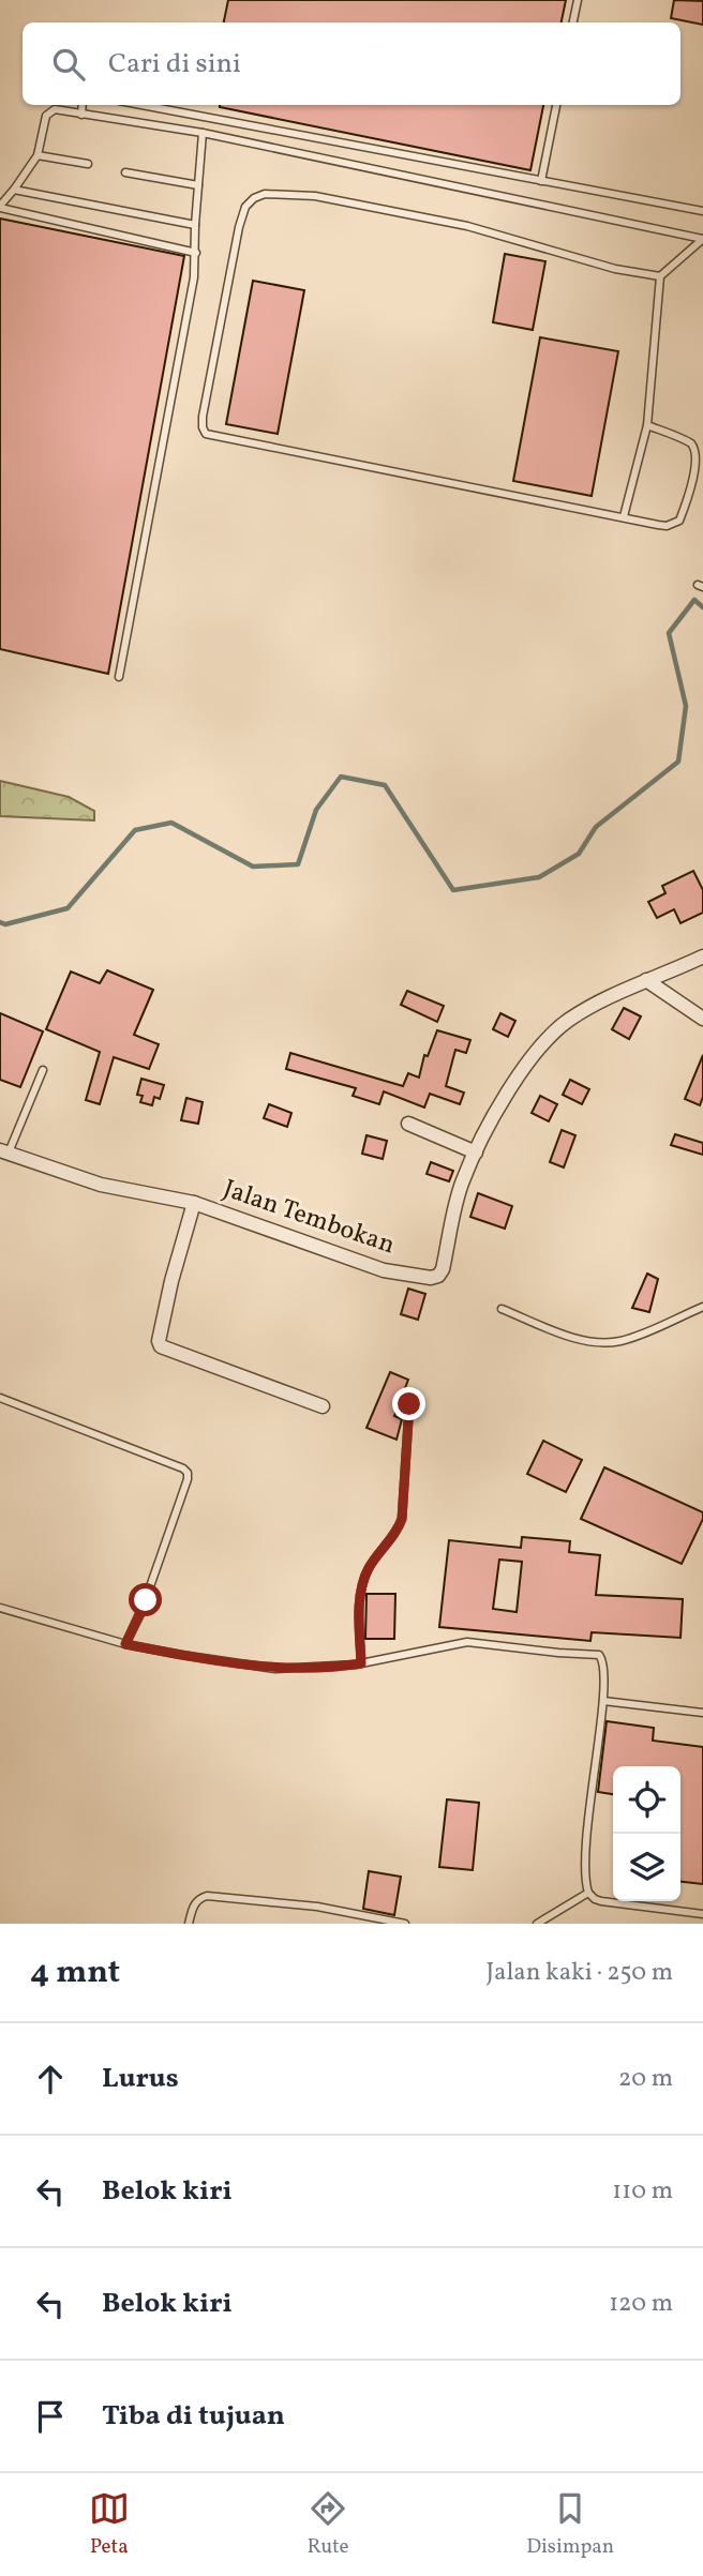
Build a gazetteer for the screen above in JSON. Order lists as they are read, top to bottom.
{
  "streets": {
    "street": ["Jalan Tembokan"]
  },
  "page": {
    "search": "Cari di sini",
    "heading": ["4 mnt", "Jalan kaki · 250 m"],
    "list": [
      ["Lurus", "20 m"],
      ["Belok kiri", "110 m"],
      ["Belok kiri", "120 m"],
      "Tiba di tujuan"
    ],
    "nav": ["Peta", "Rute", "Disimpan"]
  }
}
